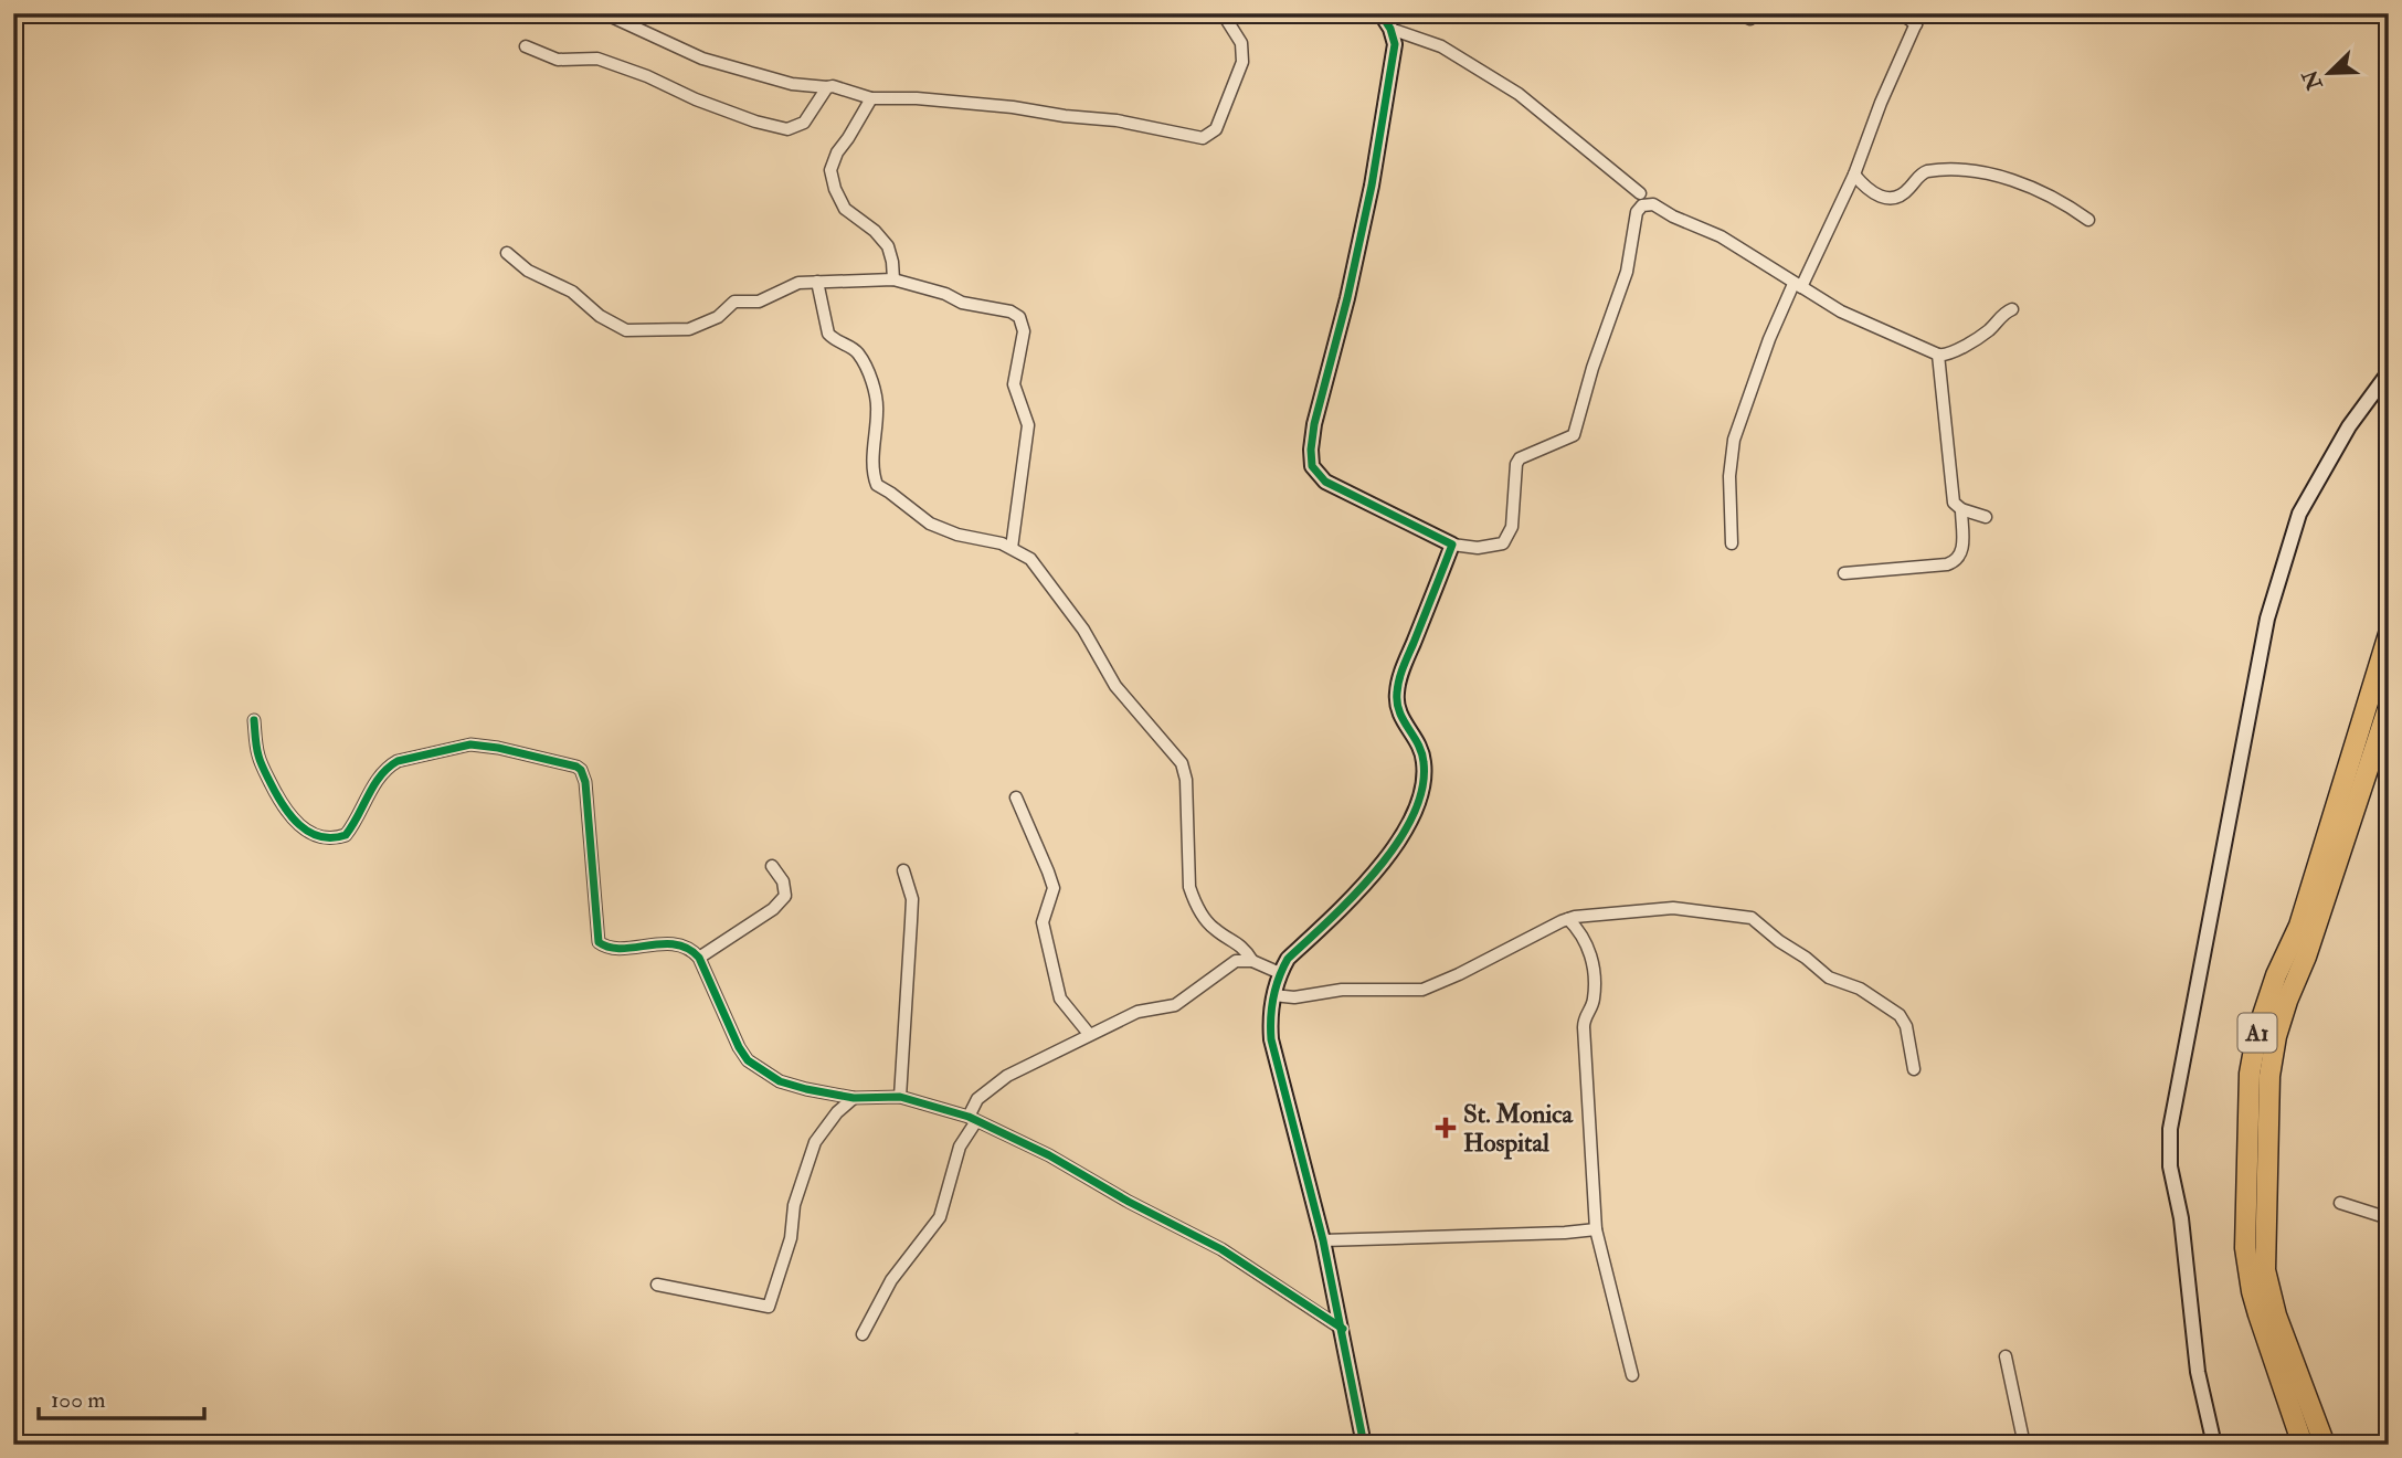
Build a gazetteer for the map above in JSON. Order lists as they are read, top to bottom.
{
  "streets": {
    "highway": ["A1"]
  },
  "places": {
    "health": ["St. Monica Hospital"]
  },
  "scale_bar": "100 m",
  "north": "bottom left"
}
